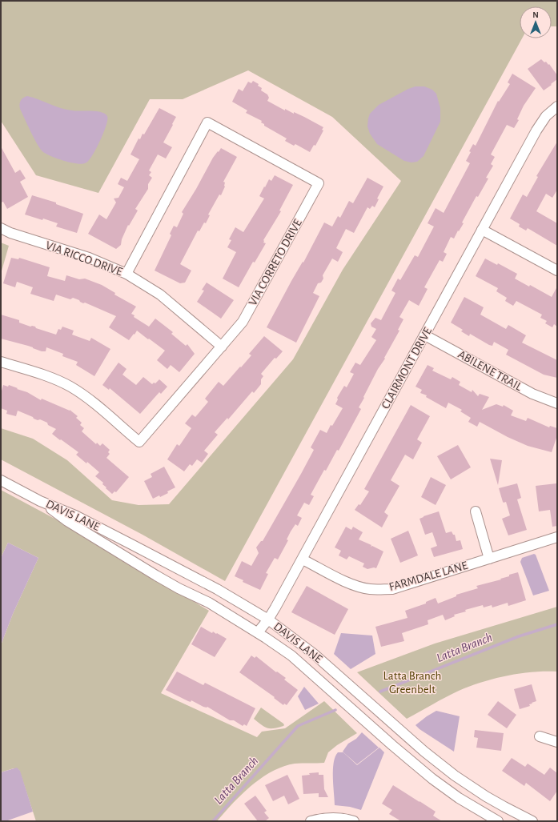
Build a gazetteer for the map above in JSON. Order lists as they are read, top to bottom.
{
  "streets": {
    "street": [
      "VIA RICCO DRIVE",
      "VIA CORRETO DRIVE",
      "CLAIRMONT DRIVE",
      "ABILENE TRAIL",
      "DAVIS LANE",
      "FARMDALE LANE"
    ]
  },
  "crossings": [
    ["VIA RICCO DRIVE", "VIA CORRETO DRIVE"],
    ["CLAIRMONT DRIVE", "ABILENE TRAIL"],
    ["CLAIRMONT DRIVE", "DAVIS LANE"],
    ["CLAIRMONT DRIVE", "FARMDALE LANE"]
  ],
  "water": ["Latta Branch"],
  "parks": ["Latta Branch Greenbelt"],
  "north": "top"
}
